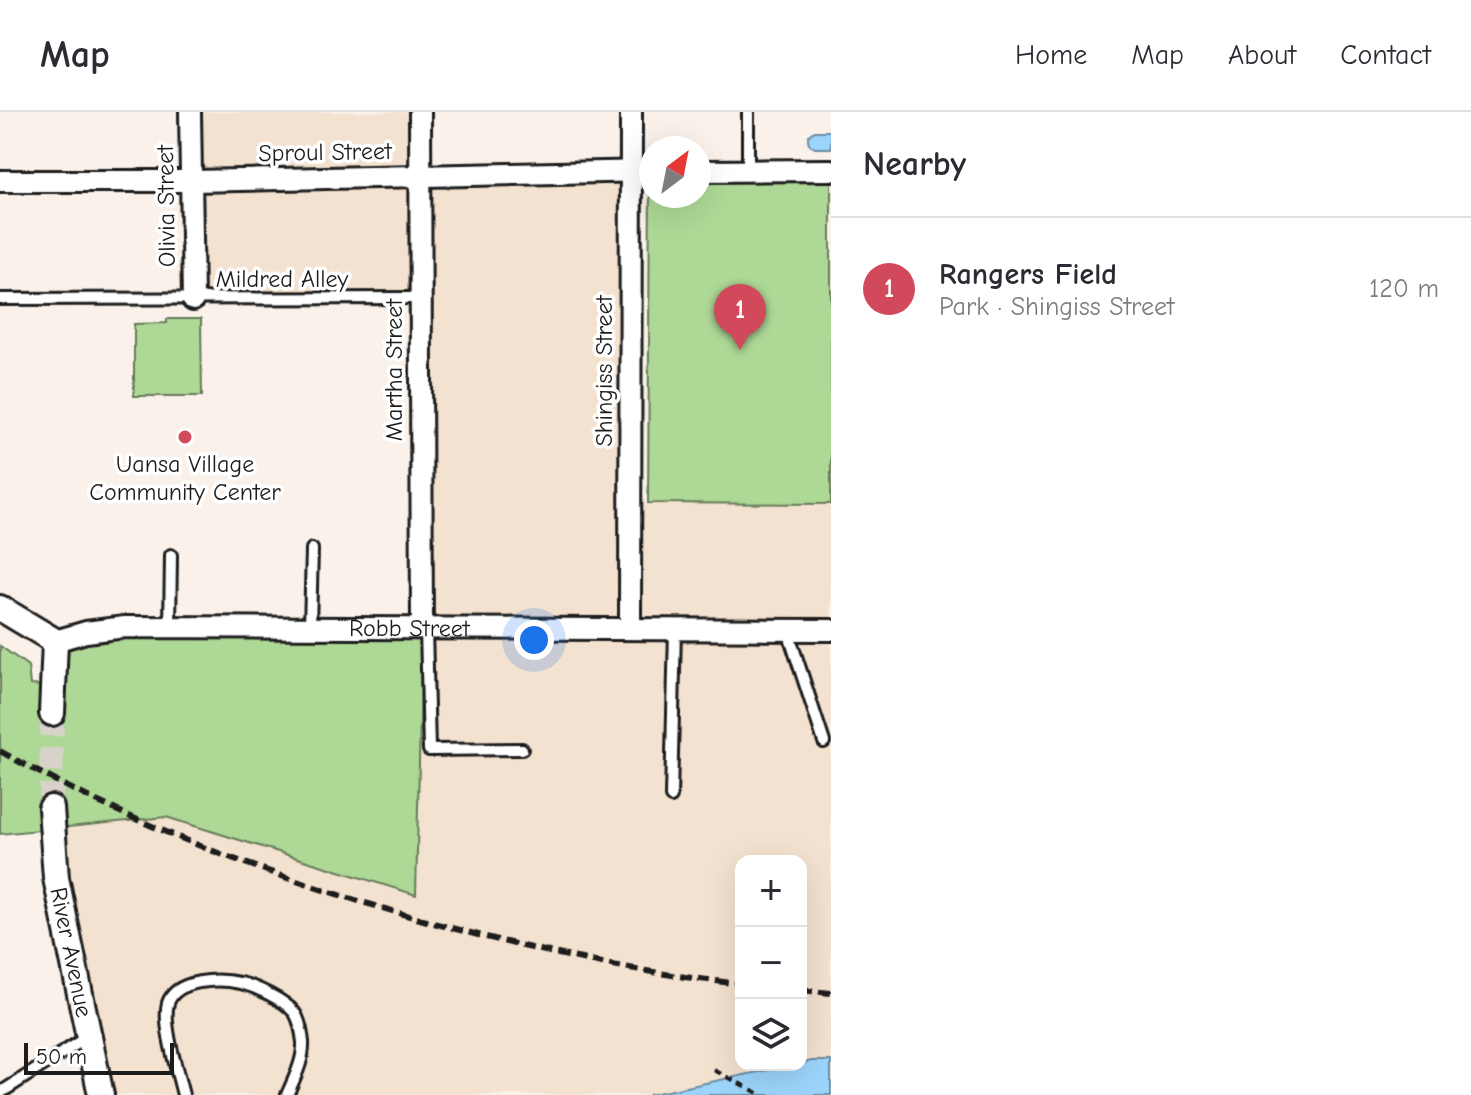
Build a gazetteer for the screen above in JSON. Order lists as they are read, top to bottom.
{
  "streets": {
    "street": [
      "Sproul Street",
      "Olivia Street",
      "Martha Street",
      "Shingiss Street",
      "Robb Street",
      "River Avenue"
    ],
    "lane": ["Mildred Alley"]
  },
  "crossings": [
    ["Sproul Street", "Olivia Street"],
    ["Sproul Street", "Martha Street"],
    ["Sproul Street", "Shingiss Street"],
    ["Olivia Street", "Mildred Alley"],
    ["Mildred Alley", "Martha Street"],
    ["Martha Street", "Robb Street"],
    ["Shingiss Street", "Robb Street"]
  ],
  "places": ["Uansa Village Community Center"],
  "scale_bar": "50 m",
  "north": "top right",
  "page": {
    "header": "Map",
    "nav": [
      "Home",
      "Map",
      "About",
      "Contact"
    ],
    "heading": "Nearby",
    "list": [
      {
        "mark": "1",
        "name": "Rangers Field",
        "note": "Park · Shingiss Street",
        "value": "120 m"
      }
    ],
    "pins": "1",
    "map_buttons": ["+", "−"],
    "scale": "50 m"
  }
}
